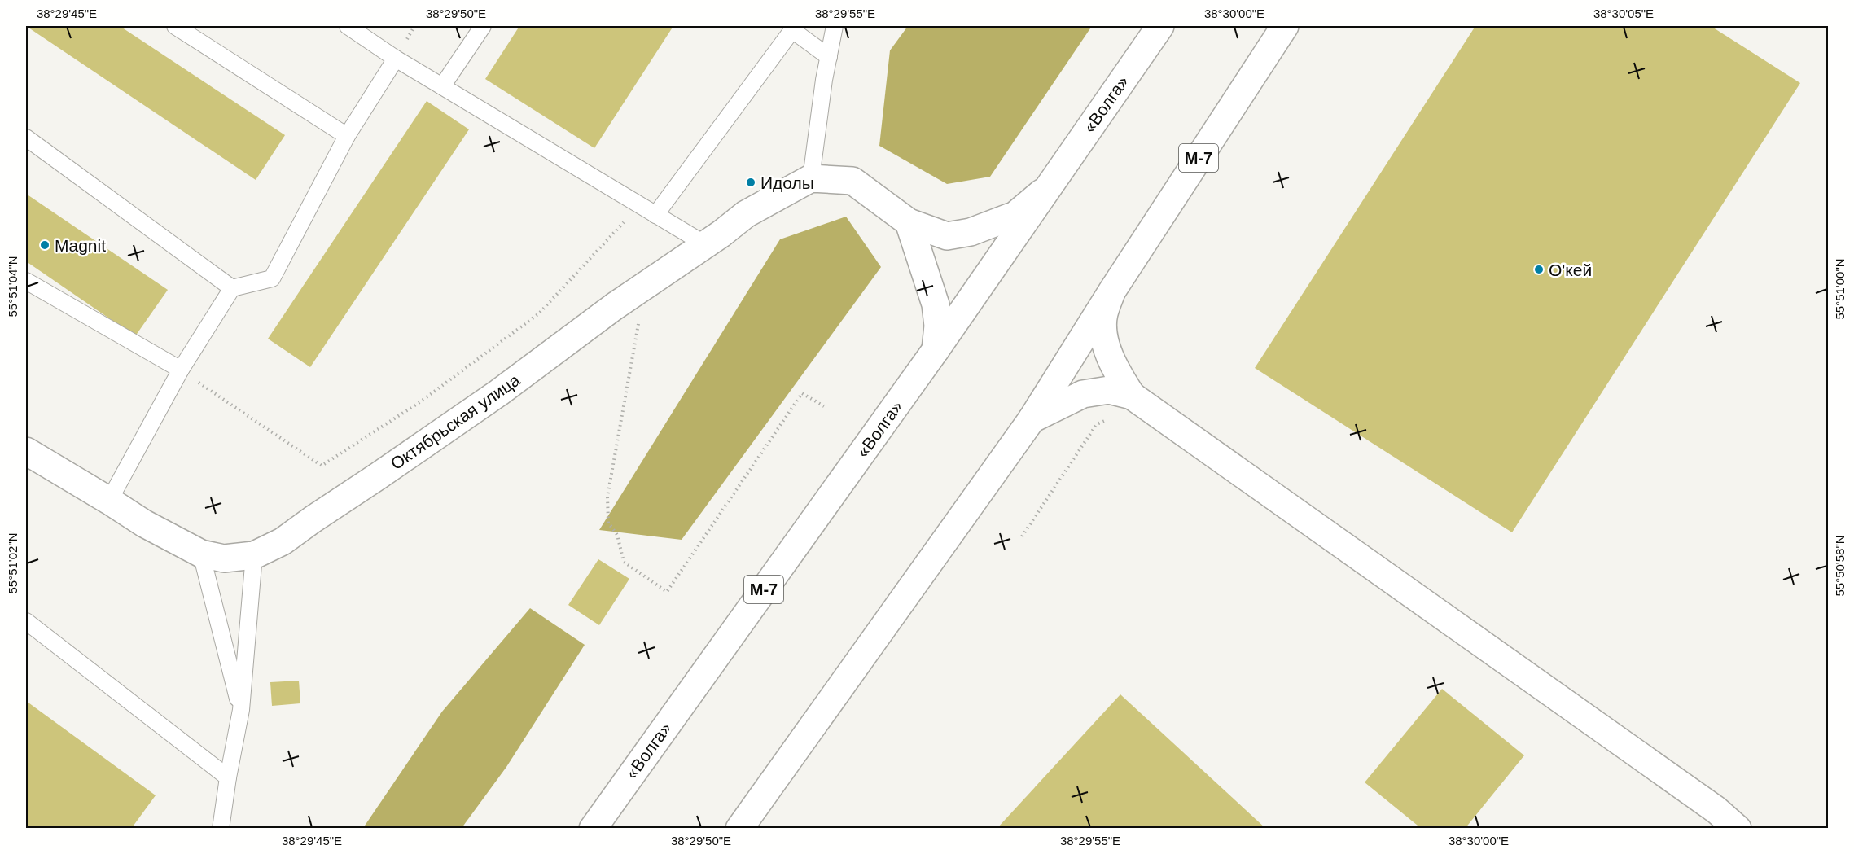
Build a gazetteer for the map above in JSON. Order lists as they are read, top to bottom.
{
  "streets": {
    "main road": ["«Волга»", "М-7", "Октябрьская улица"]
  },
  "places": ["Идолы", "Magnit", "О'кей"],
  "coordinates": [
    "38°29'45\"E",
    "38°29'50\"E",
    "38°29'55\"E",
    "38°30'00\"E",
    "38°30'05\"E",
    "55°51'04\"N",
    "55°51'00\"N",
    "55°51'02\"N",
    "55°50'58\"N"
  ]
}
